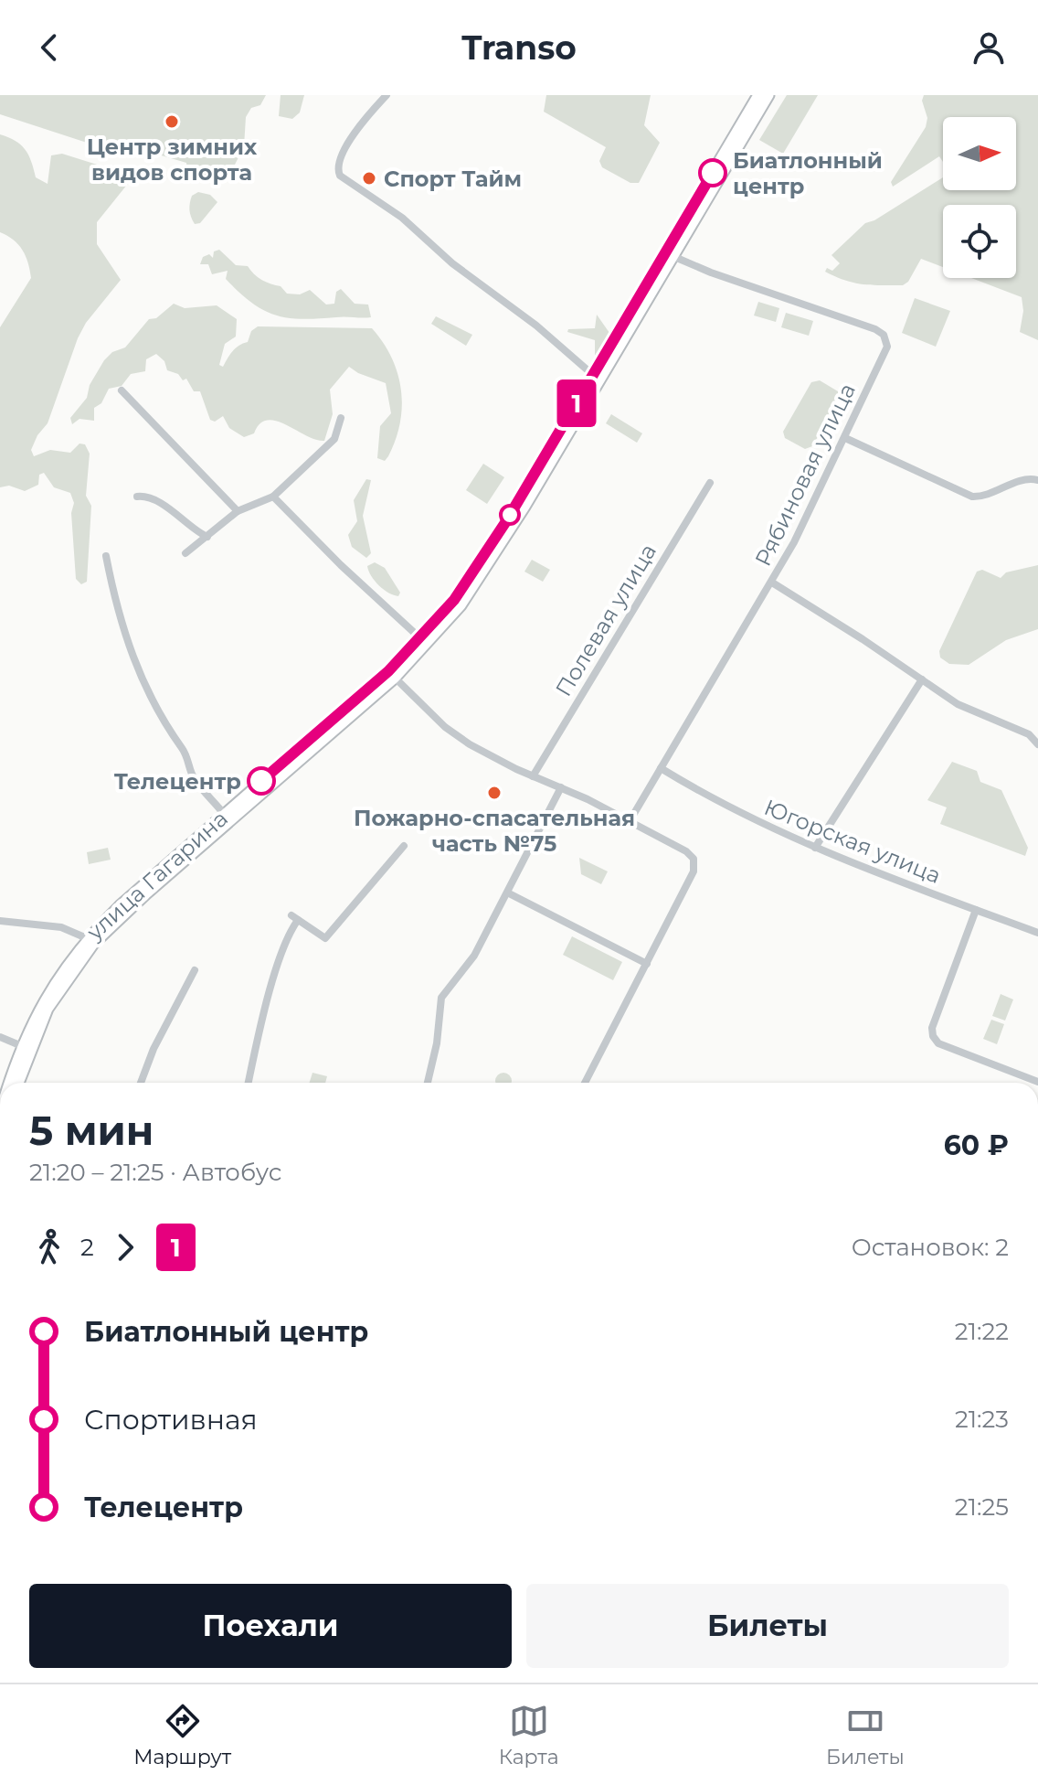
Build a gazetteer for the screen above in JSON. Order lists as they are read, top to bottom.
{
  "streets": {
    "main road": ["улица Гагарина"],
    "street": ["Рябиновая улица", "Полевая улица", "Югорская улица"]
  },
  "crossings": [
    ["Рябиновая улица", "Югорская улица"],
    ["Рябиновая улица", "улица Гагарина"]
  ],
  "places": [
    "Центр зимних видов спорта",
    "Биатлонный центр",
    "Спорт Тайм",
    "Телецентр",
    "Пожарно-спасательная часть №75"
  ],
  "lines": ["bus line 1"],
  "north": "right",
  "page": {
    "header": "Transo",
    "on_map": "1",
    "heading": ["5 мин", "21:20 – 21:25 · Автобус", "60 ₽"],
    "legs": ["2", "1", "Остановок: 2"],
    "list": [
      {
        "name": "Биатлонный центр",
        "value": "21:22"
      },
      {
        "name": "Спортивная",
        "value": "21:23"
      },
      {
        "name": "Телецентр",
        "value": "21:25"
      }
    ],
    "buttons": ["Поехали", "Билеты"],
    "tabs": ["Маршрут", "Карта", "Билеты"]
  }
}
